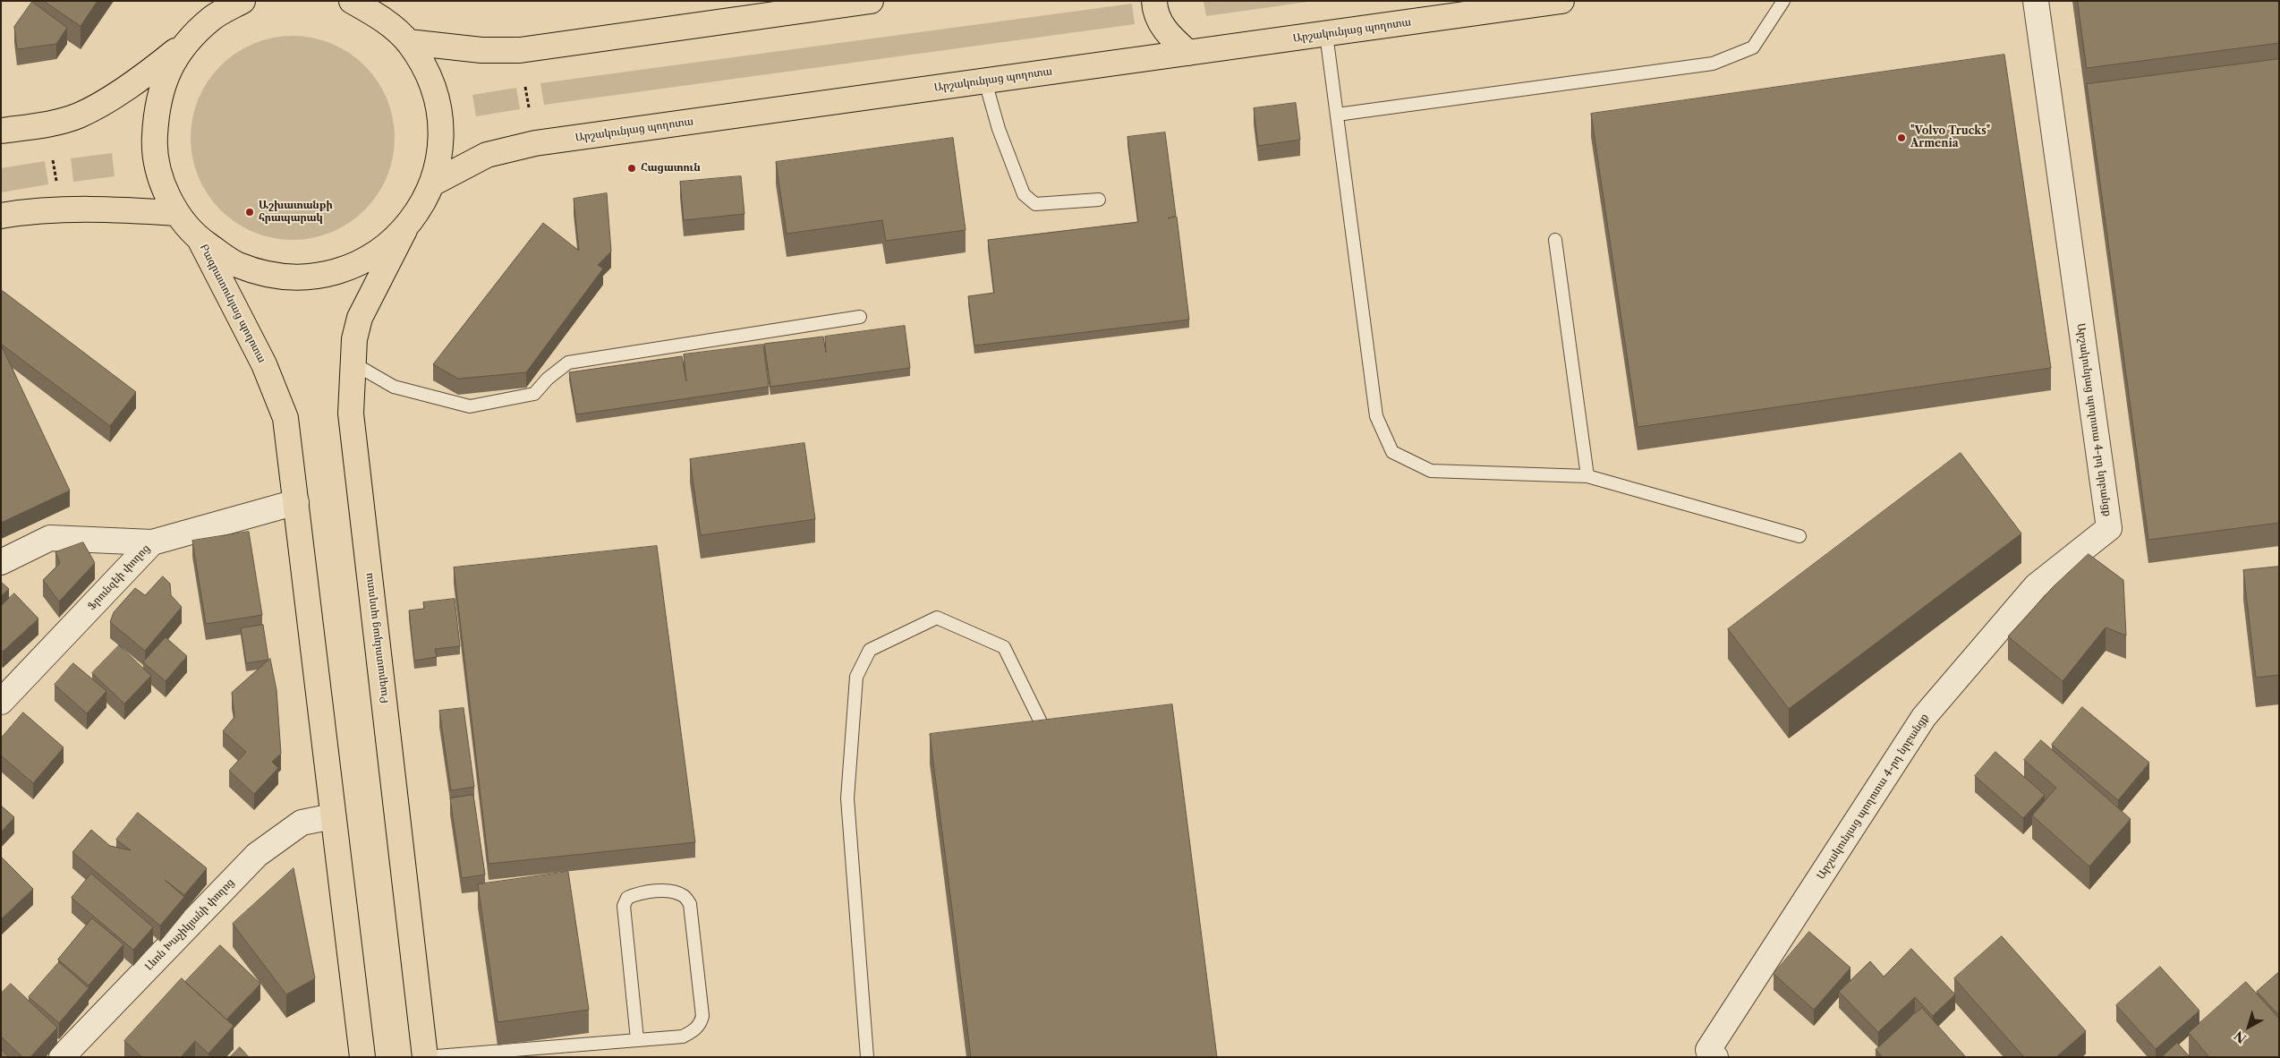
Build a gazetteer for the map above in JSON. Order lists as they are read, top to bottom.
{
  "streets": {
    "main road": ["Արշակունյաց պողոտա", "Բագրատունյաց պողոտա"],
    "street": ["Արշակունյաց պողոտա 4-րդ նրբանցք", "Ֆրունզեի փողոց", "Լևոն Խաչիկյանի փողոց"]
  },
  "crossings": [
    ["Բագրատունյաց պողոտա", "Ֆրունզեի փողոց"],
    ["Բագրատունյաց պողոտա", "Լևոն Խաչիկյանի փողոց"]
  ],
  "places": ["\"Volvo Trucks\" Armenia", "Հացատուն", "Աշխատանքի հրապարակ"],
  "north": "bottom left"
}
